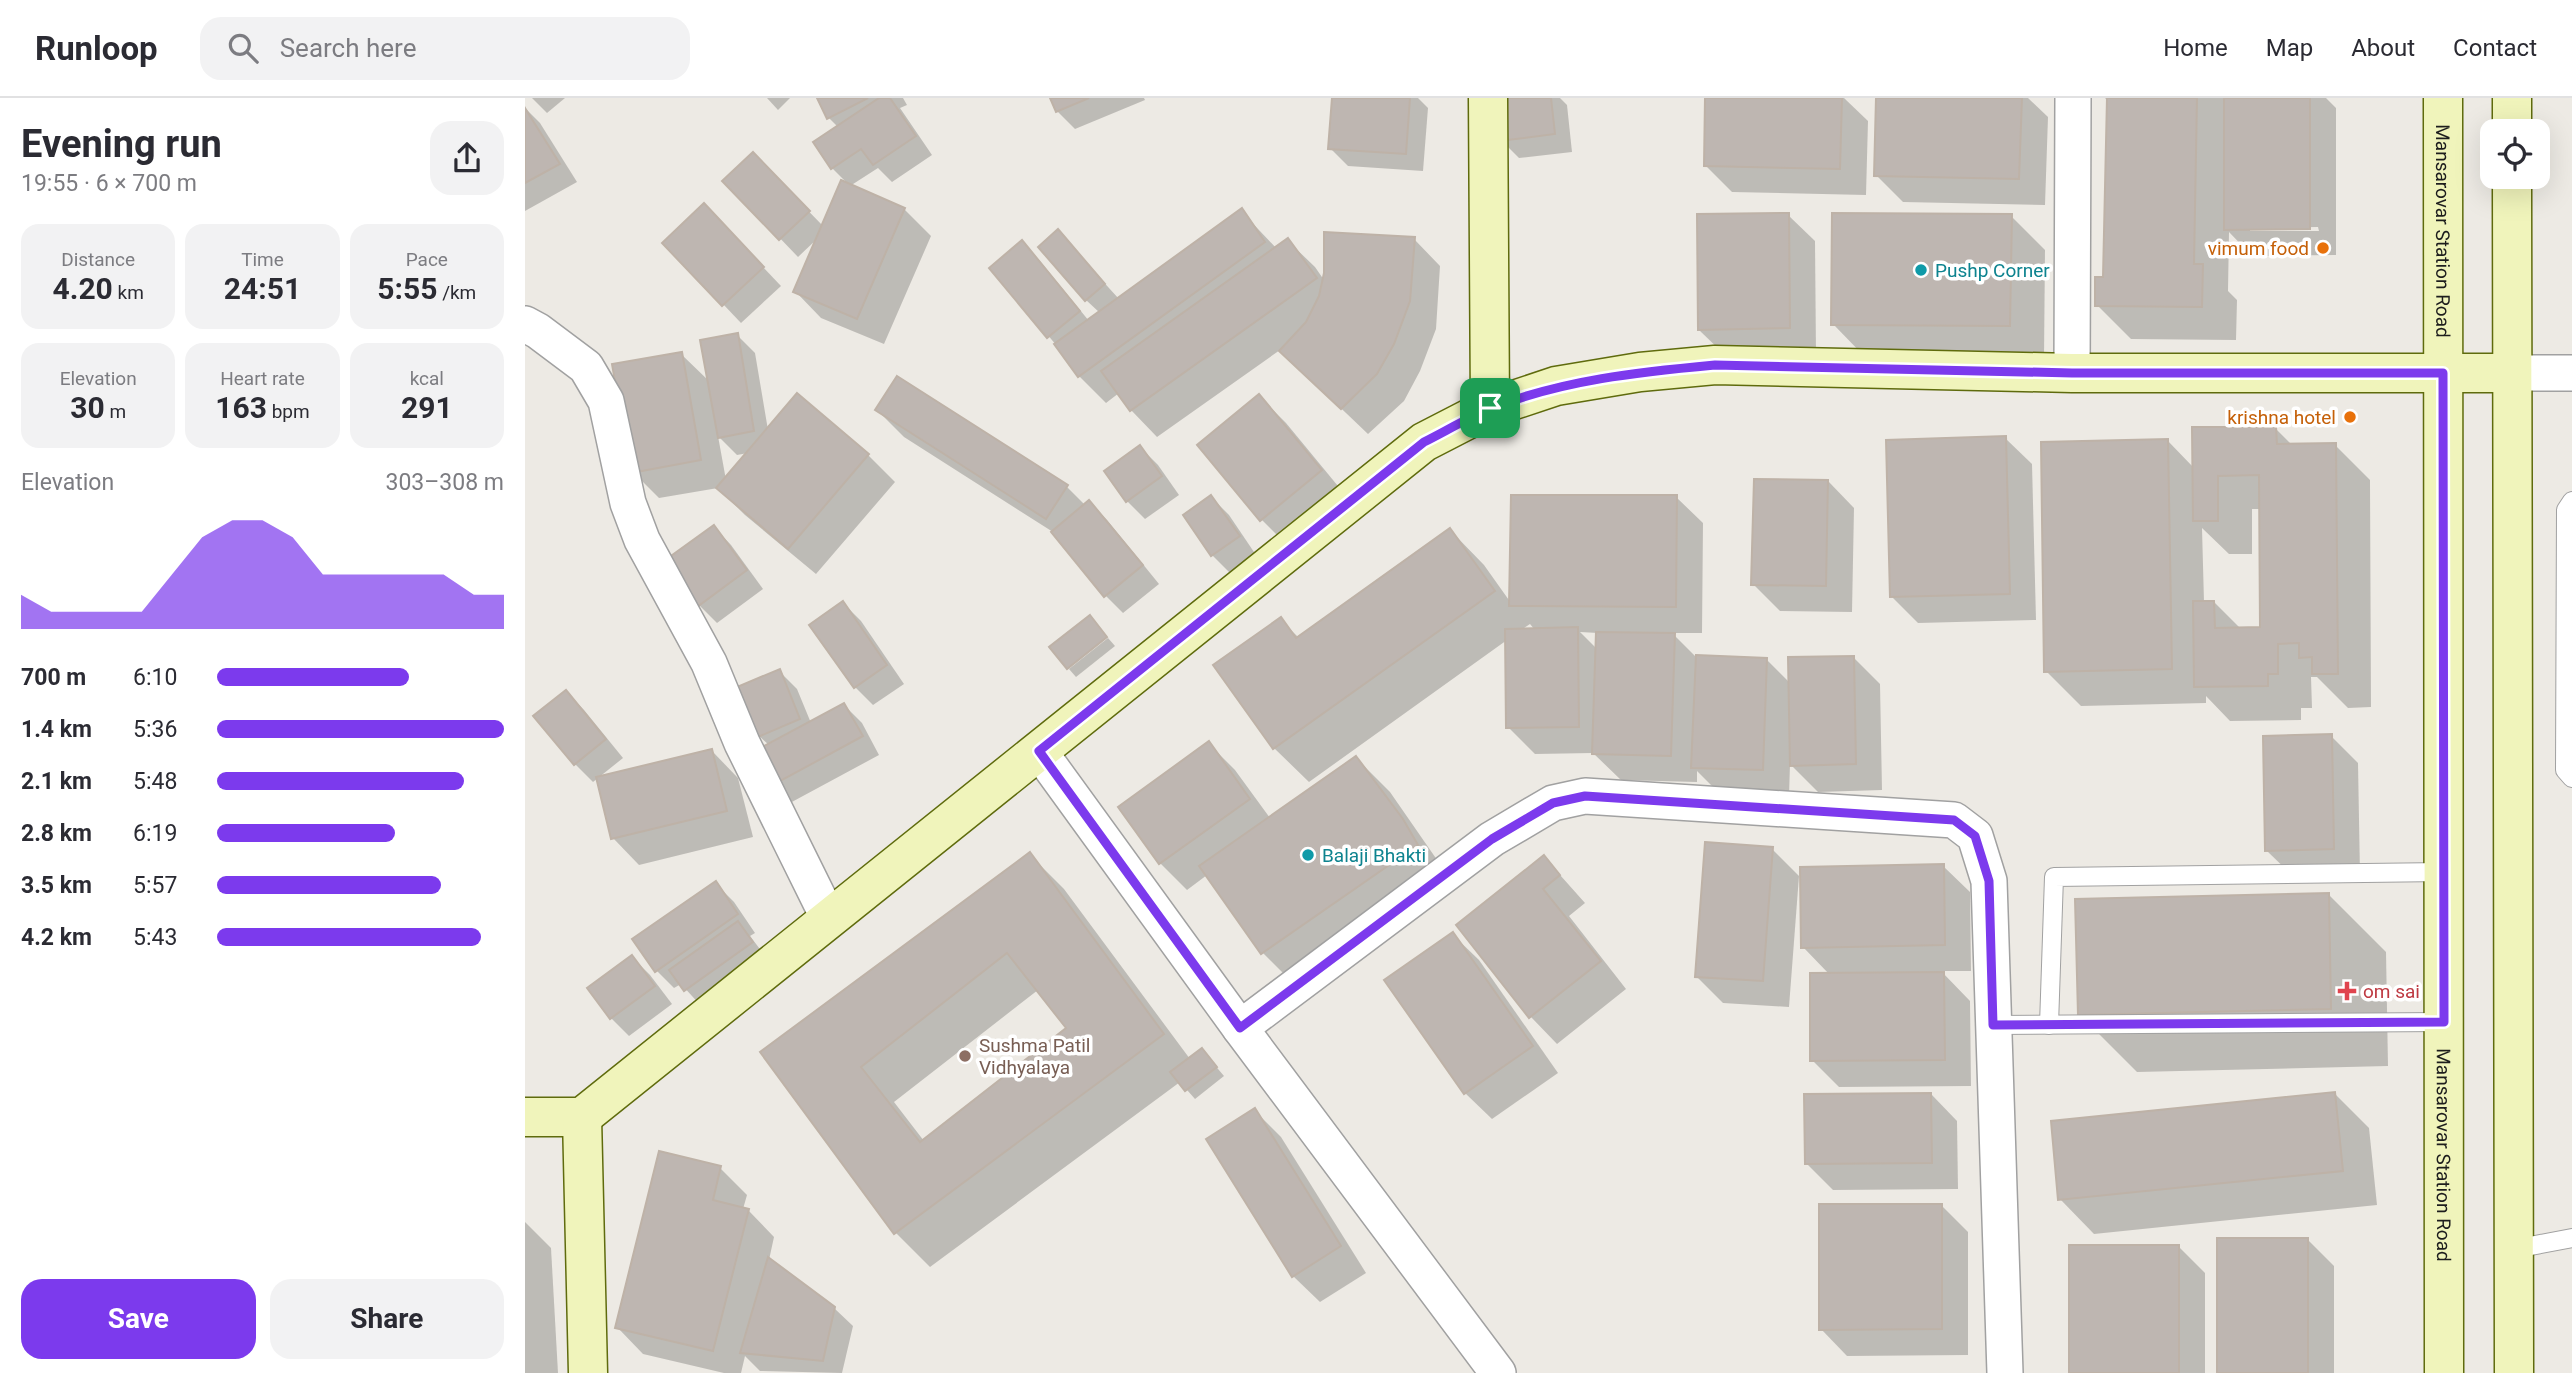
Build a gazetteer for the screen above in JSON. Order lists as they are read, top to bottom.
{
  "streets": {
    "street": ["Mansarovar Station Road"]
  },
  "places": {
    "other": [
      "vimum food",
      "Pushp Corner",
      "krishna hotel",
      "Balaji Bhakti",
      "Sushma Patil Vidhyalaya"
    ],
    "health": ["om sai"]
  },
  "page": {
    "header": "Runloop",
    "search": "Search here",
    "nav": [
      "Home",
      "Map",
      "About",
      "Contact"
    ],
    "heading": ["Evening run", "19:55 · 6 × 700 m"],
    "stats": [
      ["Distance", "4.20 km"],
      ["Time", "24:51"],
      ["Pace", "5:55 /km"],
      ["Elevation", "30 m"],
      ["Heart rate", "163 bpm"],
      ["kcal", "291"]
    ],
    "chart": ["Elevation", "303–308 m"],
    "list": [
      {
        "name": "700 m",
        "note": "6:10"
      },
      {
        "name": "1.4 km",
        "note": "5:36"
      },
      {
        "name": "2.1 km",
        "note": "5:48"
      },
      {
        "name": "2.8 km",
        "note": "6:19"
      },
      {
        "name": "3.5 km",
        "note": "5:57"
      },
      {
        "name": "4.2 km",
        "note": "5:43"
      }
    ],
    "buttons": ["Save", "Share"]
  }
}
